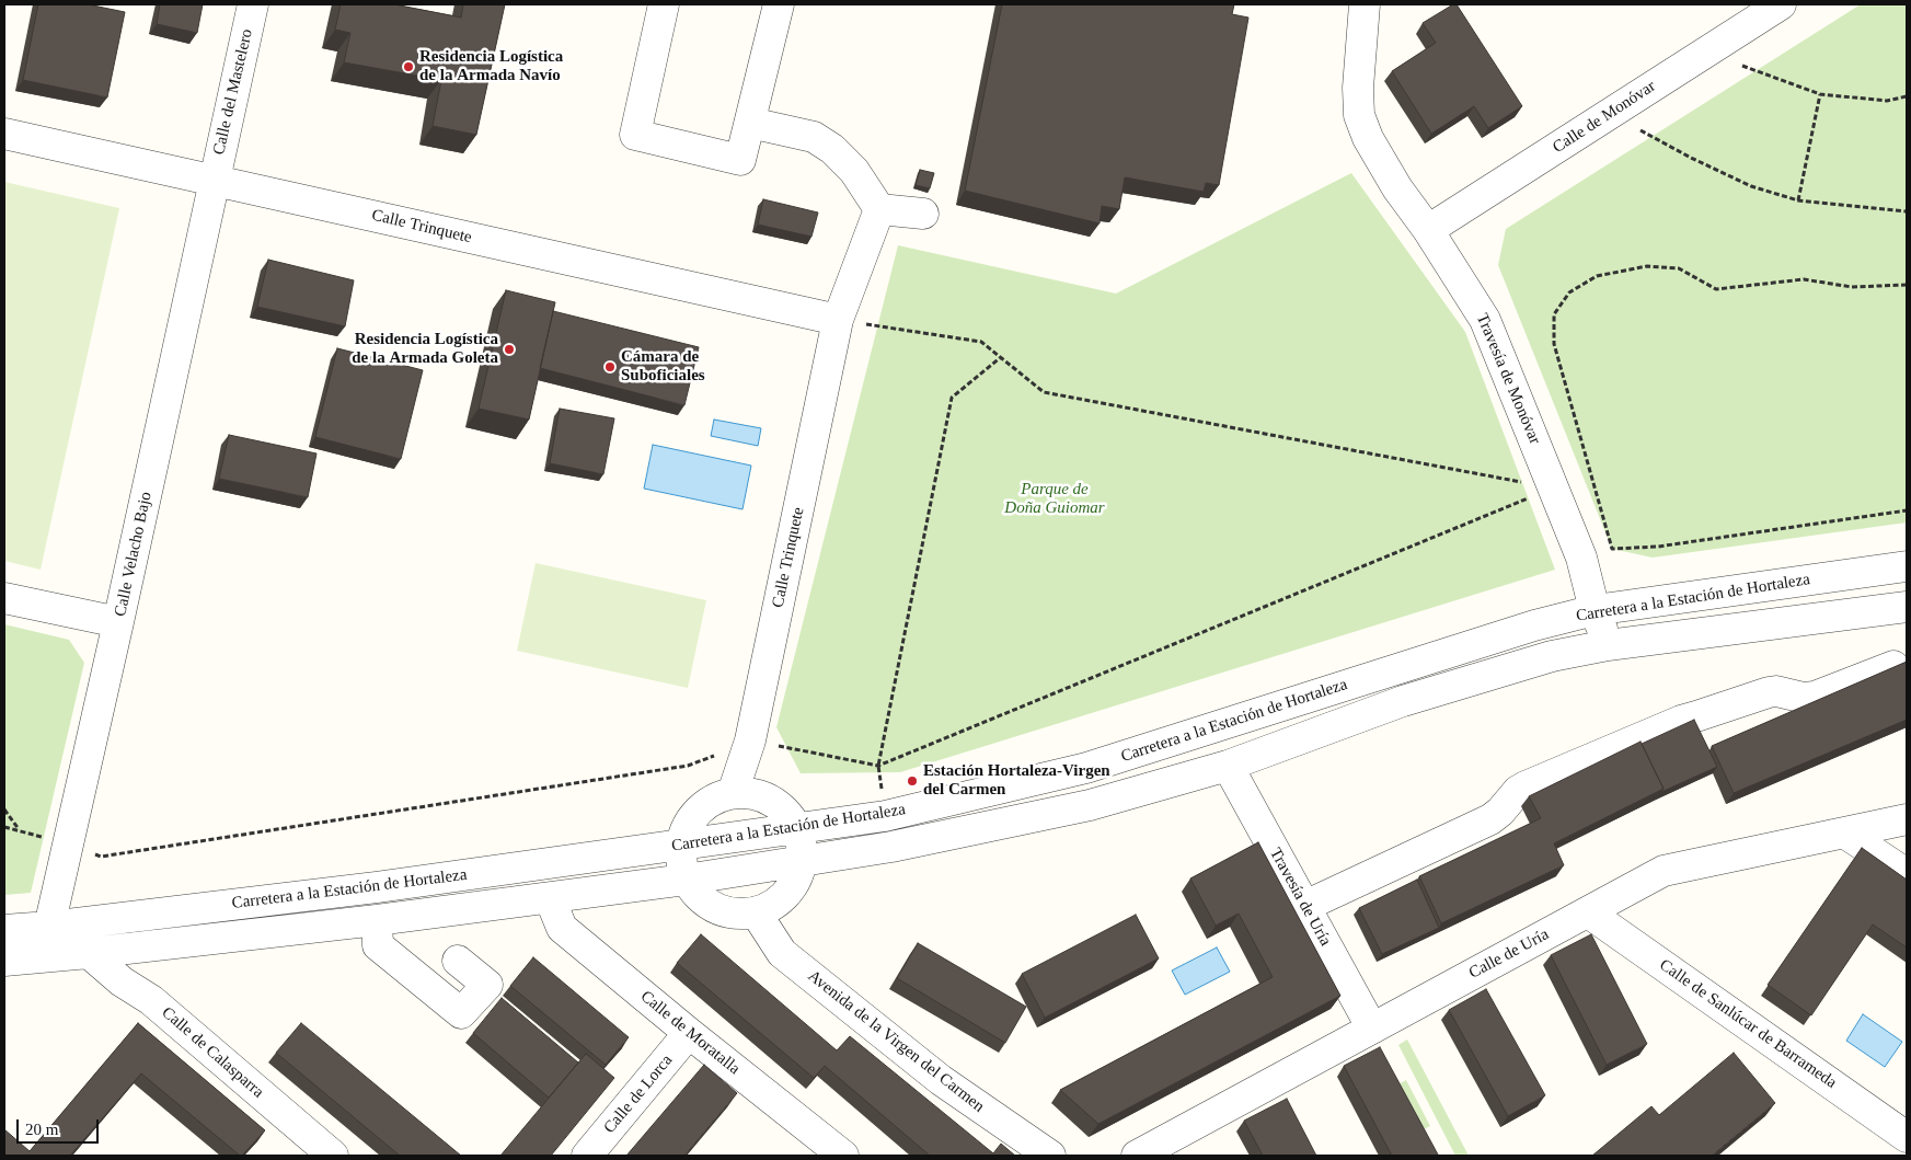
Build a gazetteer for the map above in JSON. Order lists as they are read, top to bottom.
{
  "streets": {
    "street": [
      "Calle del Mastelero",
      "Calle de Monóvar",
      "Calle Trinquete",
      "Travesía de Monóvar",
      "Calle Velacho Bajo",
      "Carretera a la Estación de Hortaleza",
      "Travesía de Uría",
      "Calle de Uría",
      "Calle de Sanlúcar de Barrameda",
      "Calle de Moratalla",
      "Avenida de la Virgen del Carmen",
      "Calle de Calasparra",
      "Calle de Lorca"
    ]
  },
  "crossings": [
    ["Calle del Mastelero", "Calle Trinquete"],
    ["Calle del Mastelero", "Calle Velacho Bajo"],
    ["Calle de Monóvar", "Travesía de Monóvar"],
    ["Calle Trinquete", "Calle Velacho Bajo"],
    ["Travesía de Monóvar", "Carretera a la Estación de Hortaleza"],
    ["Calle Velacho Bajo", "Carretera a la Estación de Hortaleza"],
    ["Carretera a la Estación de Hortaleza", "Travesía de Uría"],
    ["Carretera a la Estación de Hortaleza", "Calle de Moratalla"],
    ["Carretera a la Estación de Hortaleza", "Calle de Calasparra"],
    ["Travesía de Uría", "Calle de Uría"],
    ["Calle de Uría", "Calle de Sanlúcar de Barrameda"],
    ["Calle de Moratalla", "Calle de Lorca"]
  ],
  "parks": ["Parque de Doña Guiomar"],
  "places": [
    "Residencia Logística de la Armada Navío",
    "Residencia Logística de la Armada Goleta",
    "Cámara de Suboficiales",
    "Estación Hortaleza-Virgen del Carmen"
  ],
  "scale_bar": "20 m"
}
